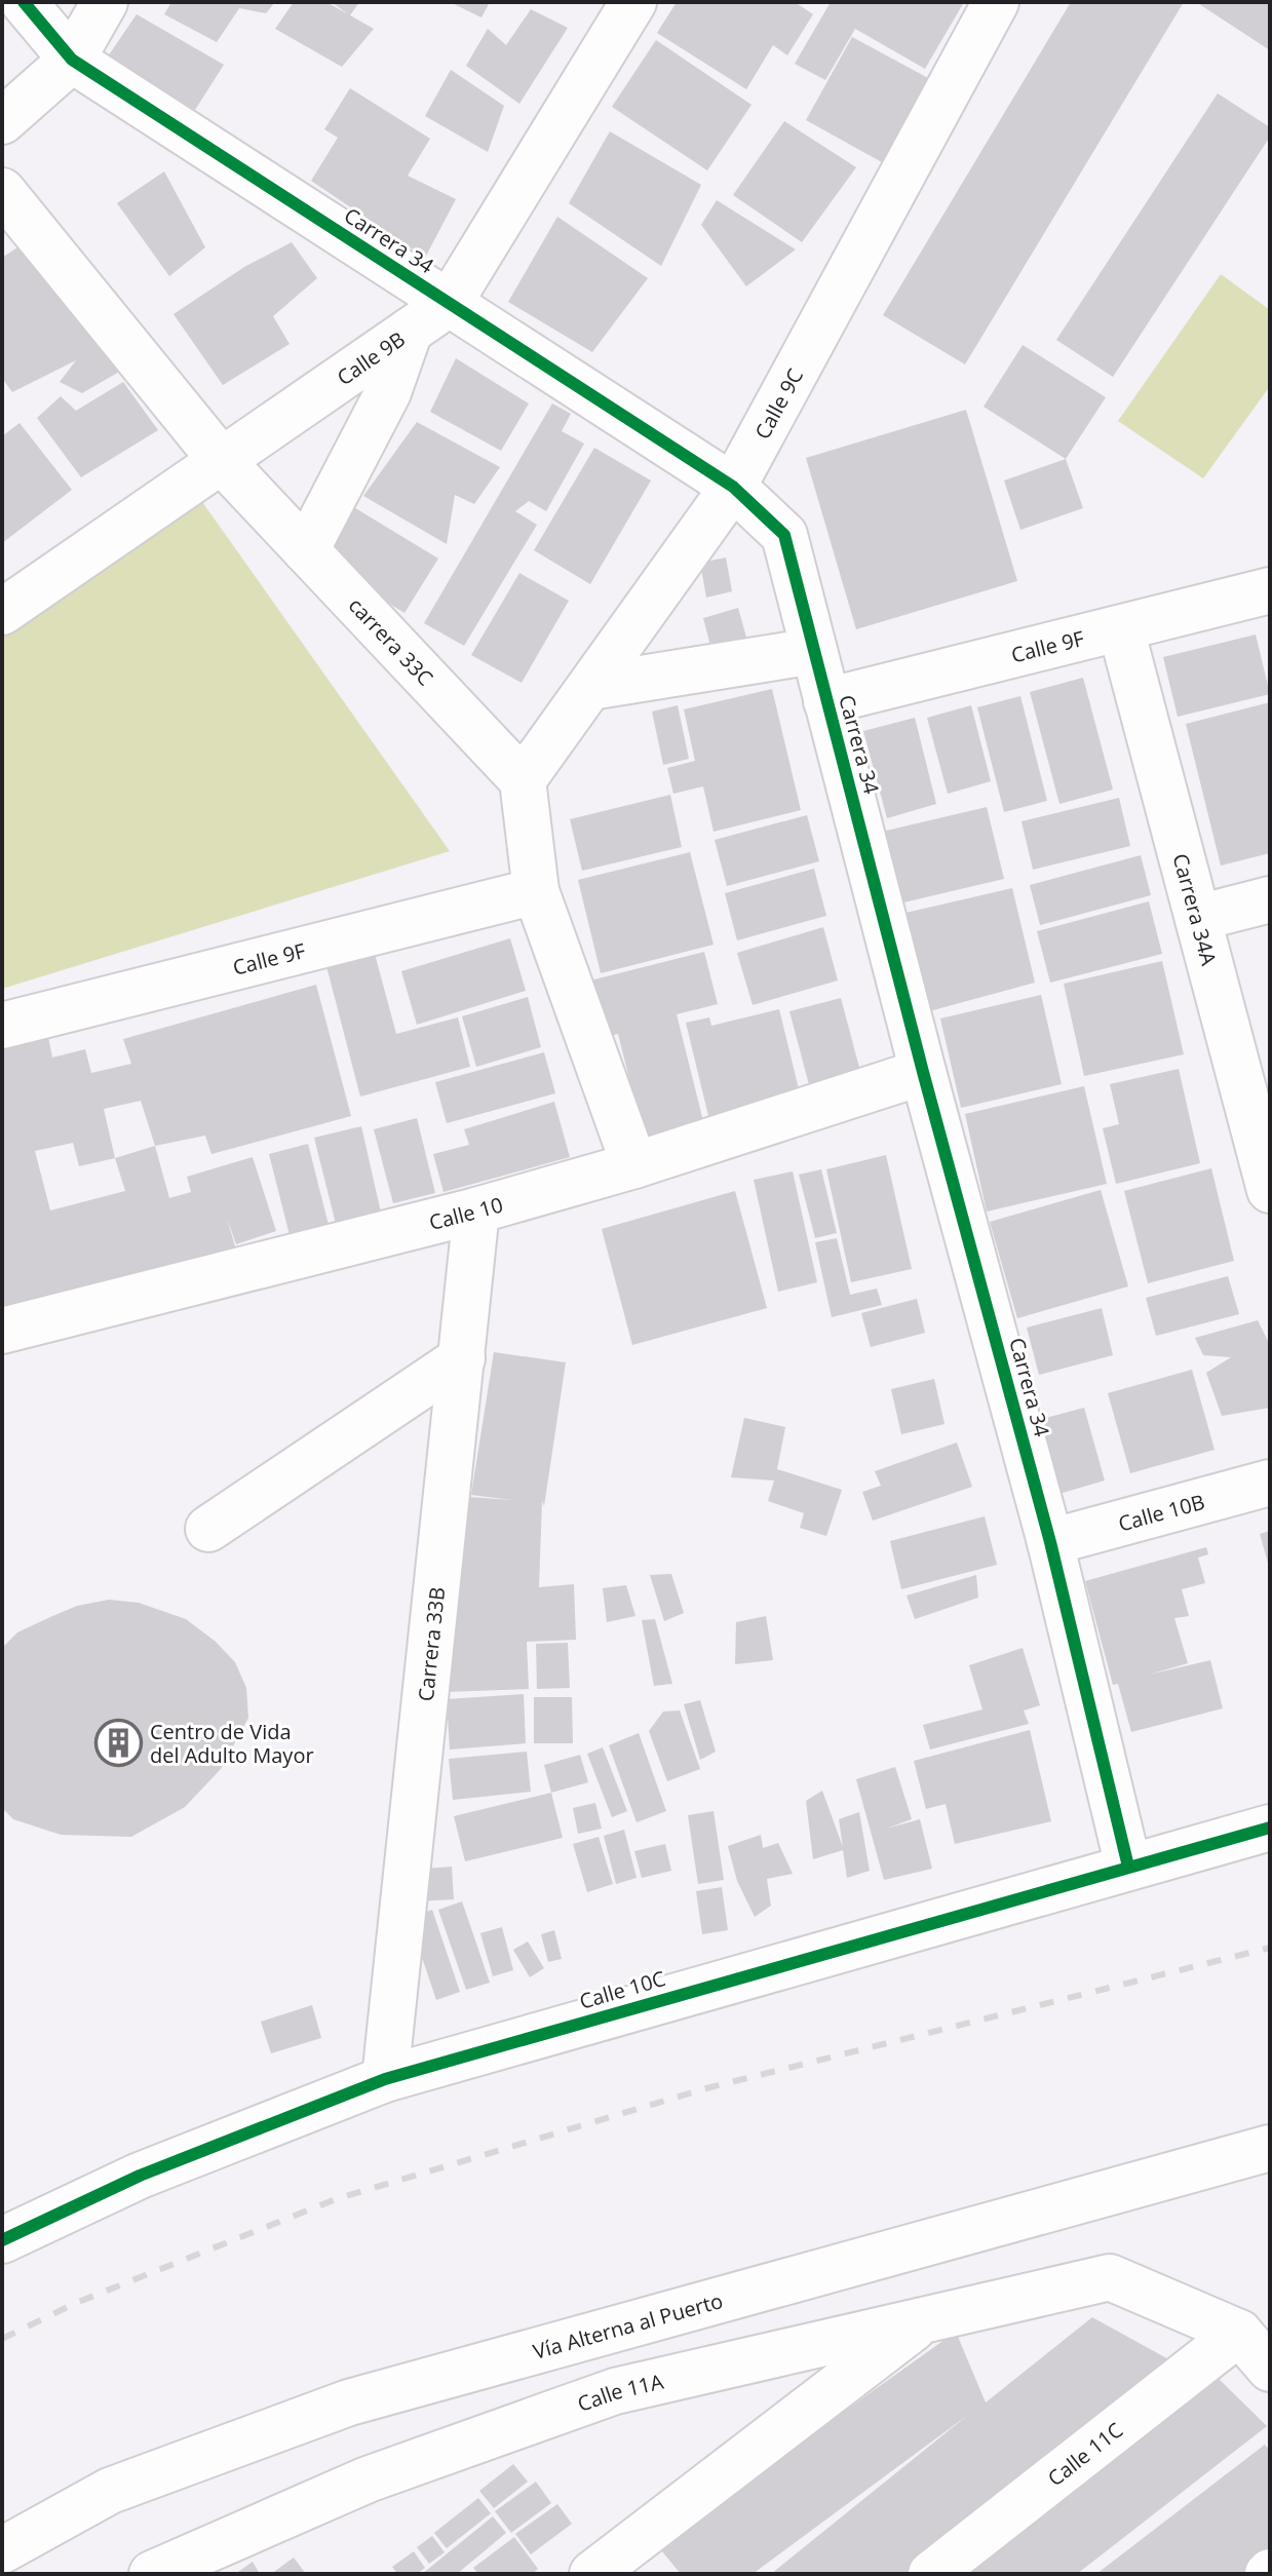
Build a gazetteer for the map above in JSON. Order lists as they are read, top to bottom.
{
  "streets": {
    "street": [
      "Carrera 34",
      "Calle 9B",
      "Calle 9C",
      "carrera 33C",
      "Calle 9F",
      "Carrera 34A",
      "Calle 10",
      "Calle 10B",
      "Carrera 33B",
      "Calle 10C",
      "Vía Alterna al Puerto",
      "Calle 11A",
      "Calle 11C"
    ]
  },
  "crossings": [
    ["Carrera 34", "Calle 9B"],
    ["Carrera 34", "Calle 9C"],
    ["Carrera 34", "Calle 9F"],
    ["Carrera 34", "Calle 10"],
    ["Carrera 34", "Calle 10B"],
    ["Carrera 34", "Calle 10C"],
    ["Calle 9B", "carrera 33C"],
    ["Calle 9C", "carrera 33C"],
    ["Calle 9F", "Carrera 34A"],
    ["Calle 10", "Carrera 33B"],
    ["Carrera 33B", "Calle 10C"],
    ["Calle 11A", "Calle 11C"]
  ],
  "places": {
    "building": ["Centro de Vida del Adulto Mayor"]
  }
}
